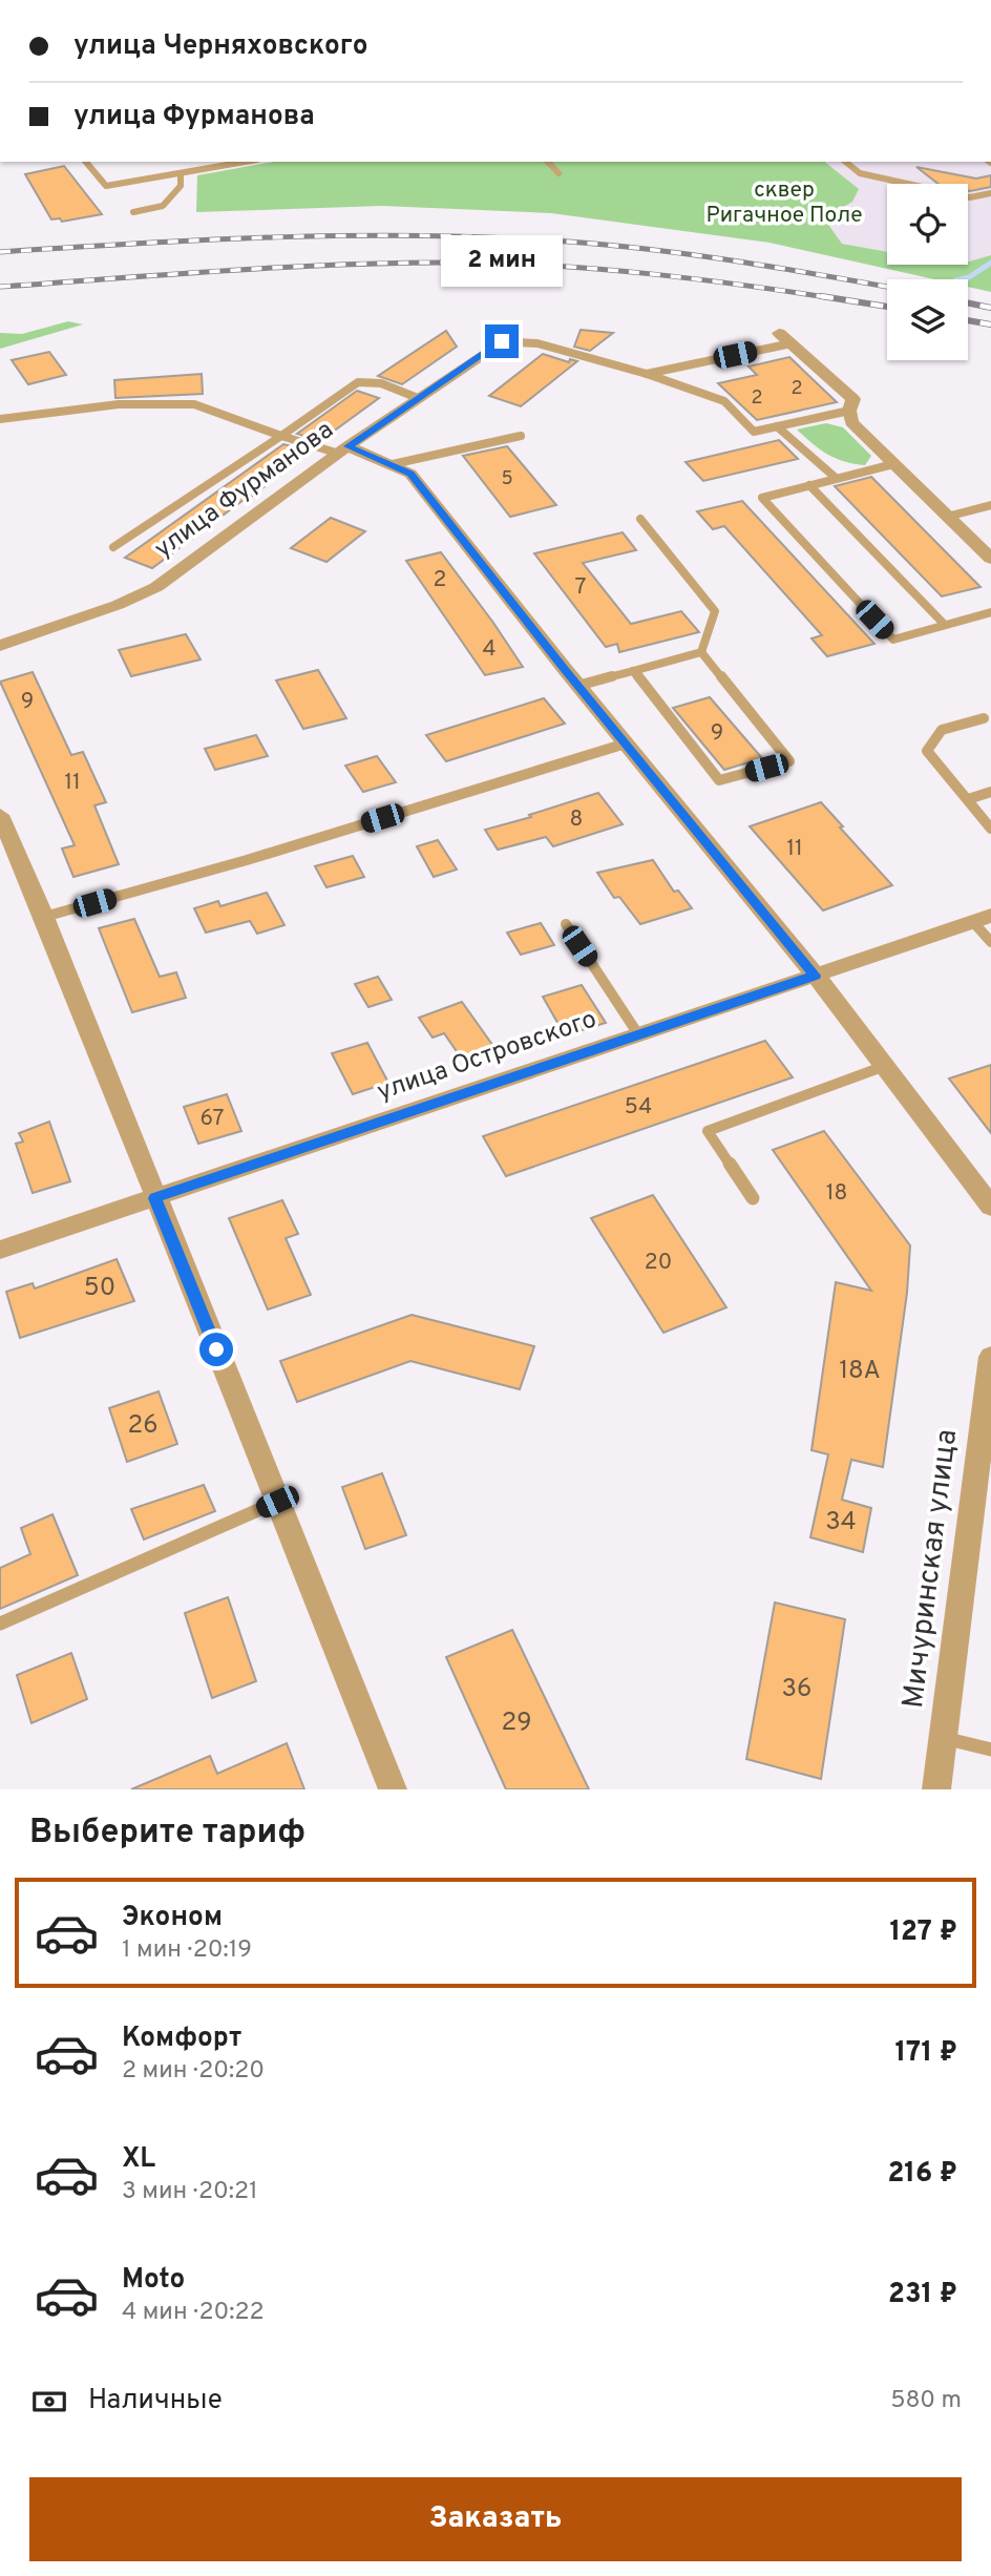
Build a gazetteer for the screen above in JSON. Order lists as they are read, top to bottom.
{
  "streets": {
    "street": ["улица Фурманова", "улица Островского", "Мичуринская улица"]
  },
  "parks": ["сквер Ригачное Поле"],
  "house_numbers": [
    "2",
    "2",
    "5",
    "2",
    "7",
    "4",
    "9",
    "9",
    "11",
    "8",
    "11",
    "54",
    "67",
    "18",
    "20",
    "50",
    "18А",
    "26",
    "34",
    "36",
    "29"
  ],
  "page": {
    "banner": ["улица Черняховского", "улица Фурманова"],
    "bubble": "2 мин",
    "heading": "Выберите тариф",
    "list": [
      {
        "name": "Эконом",
        "note": "1 мин · 20:19",
        "value": "127 ₽"
      },
      {
        "name": "Комфорт",
        "note": "2 мин · 20:20",
        "value": "171 ₽"
      },
      {
        "name": "XL",
        "note": "3 мин · 20:21",
        "value": "216 ₽"
      },
      {
        "name": "Moto",
        "note": "4 мин · 20:22",
        "value": "231 ₽"
      }
    ],
    "pay": ["Наличные", "580 m"],
    "buttons": "Заказать"
  }
}
